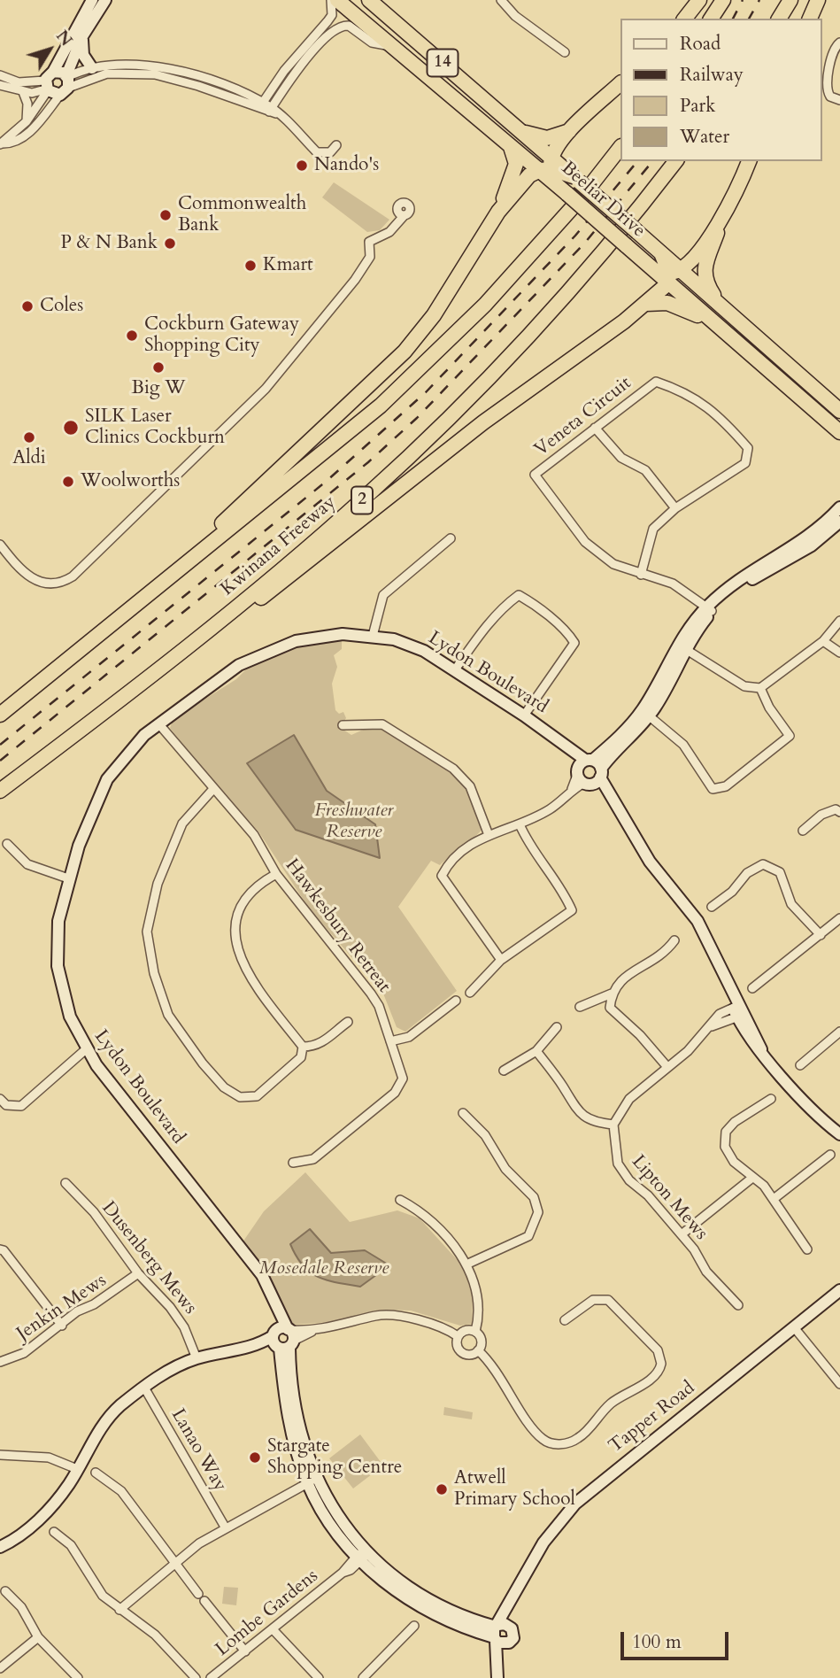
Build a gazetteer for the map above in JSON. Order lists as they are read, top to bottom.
{
  "streets": {
    "highway": [
      "14",
      "Beeliar Drive",
      "2",
      "Kwinana Freeway"
    ],
    "street": [
      "Veneta Circuit",
      "Lydon Boulevard",
      "Hawkesbury Retreat",
      "Lipton Mews",
      "Dusenberg Mews",
      "Jenkin Mews",
      "Tapper Road",
      "Lanao Way",
      "Lombe Gardens"
    ]
  },
  "crossings": [
    ["Lydon Boulevard", "Hawkesbury Retreat"],
    ["Lydon Boulevard", "Tapper Road"],
    ["Lydon Boulevard", "Lombe Gardens"],
    ["Dusenberg Mews", "Jenkin Mews"]
  ],
  "parks": ["Freshwater Reserve", "Mosedale Reserve"],
  "places": [
    "Nando's",
    "Commonwealth Bank",
    "P & N Bank",
    "Kmart",
    "Coles",
    "Cockburn Gateway Shopping City",
    "Big W",
    "SILK Laser Clinics Cockburn",
    "Aldi",
    "Woolworths",
    "Stargate Shopping Centre",
    "Atwell Primary School"
  ],
  "legend": [
    "Road",
    "Railway",
    "Park",
    "Water"
  ],
  "scale_bar": "100 m",
  "north": "top right"
}
